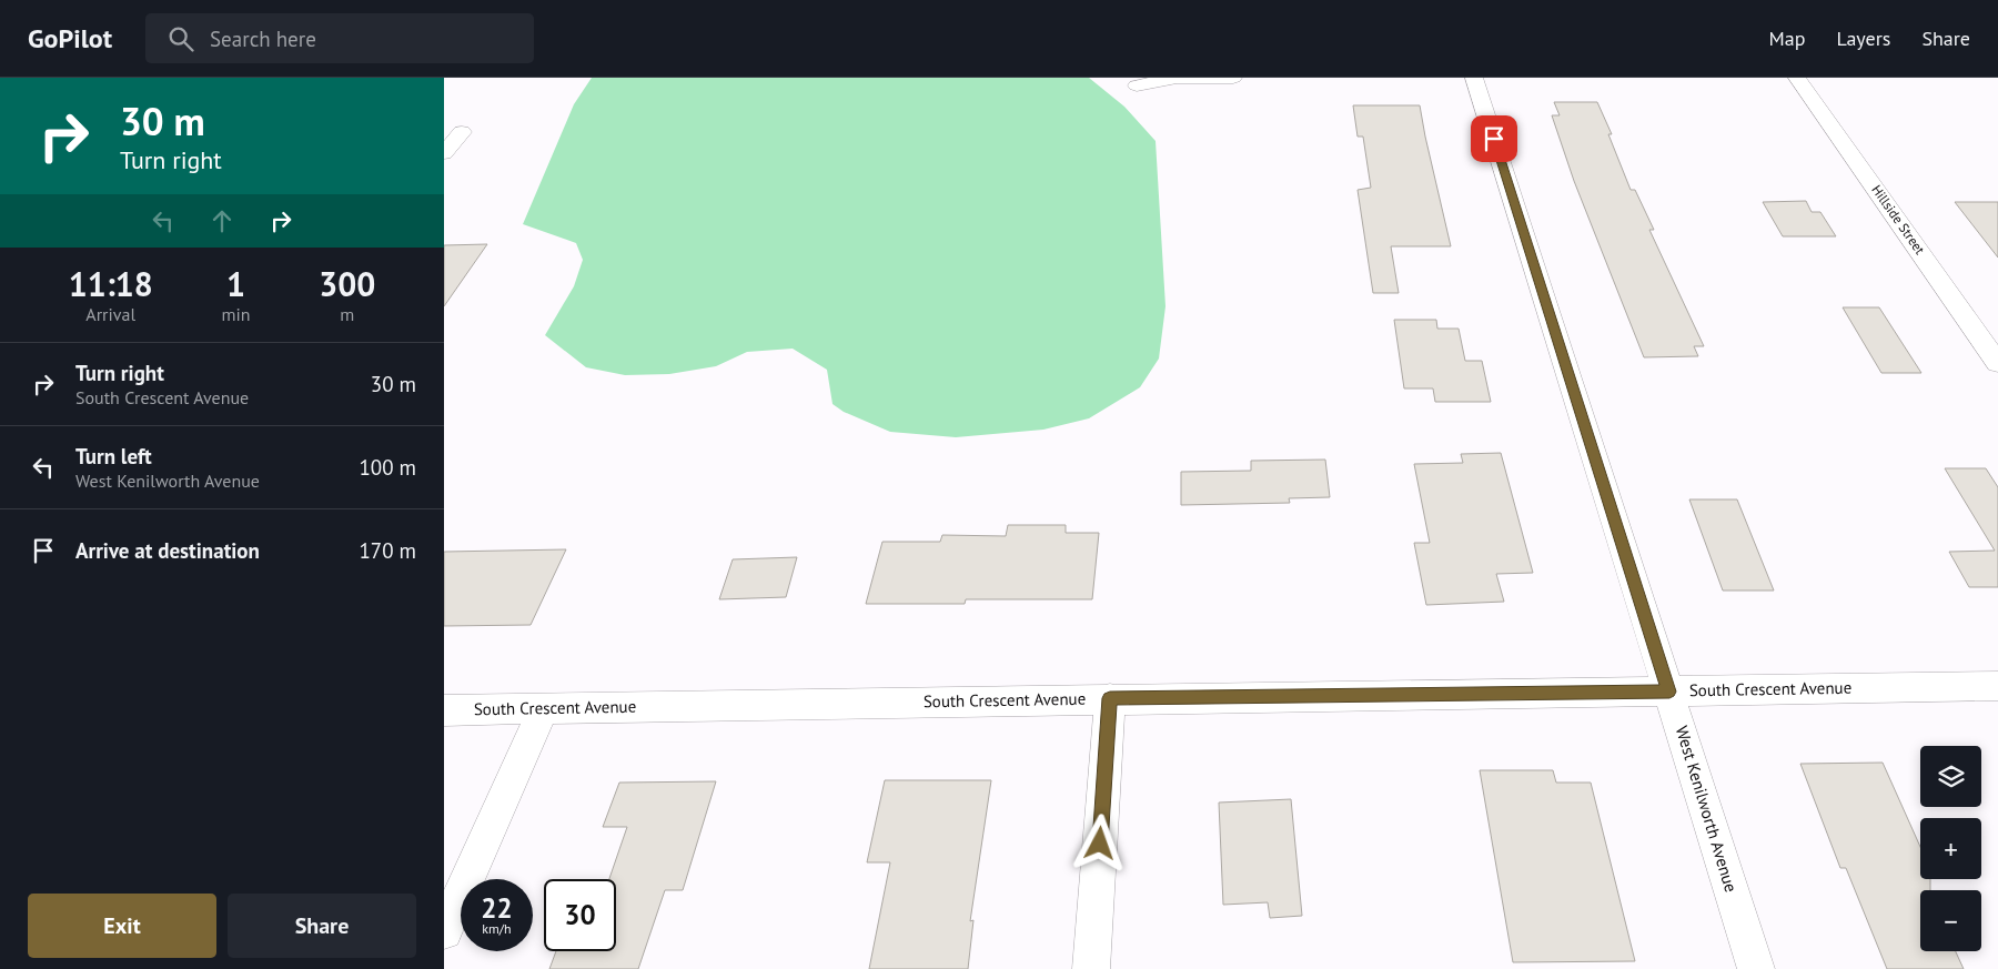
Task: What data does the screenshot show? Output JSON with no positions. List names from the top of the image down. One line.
{"streets":{"street":["Hillside Street","South Crescent Avenue","West Kenilworth Avenue"]},"crossings":[["South Crescent Avenue","West Kenilworth Avenue"]],"page":{"header":"GoPilot","search":"Search here","nav":["Map","Layers","Share"],"turn":["30 m","Turn right"],"eta":["11:18","Arrival","1","min","300","m"],"list":[{"name":"Turn right","note":"South Crescent Avenue","value":"30 m"},{"name":"Turn left","note":"West Kenilworth Avenue","value":"100 m"},{"name":"Arrive at destination","value":"170 m"}],"map_buttons":["+","−"],"speed":"22 km/h","limit":"30","buttons":["Exit","Share"]}}
